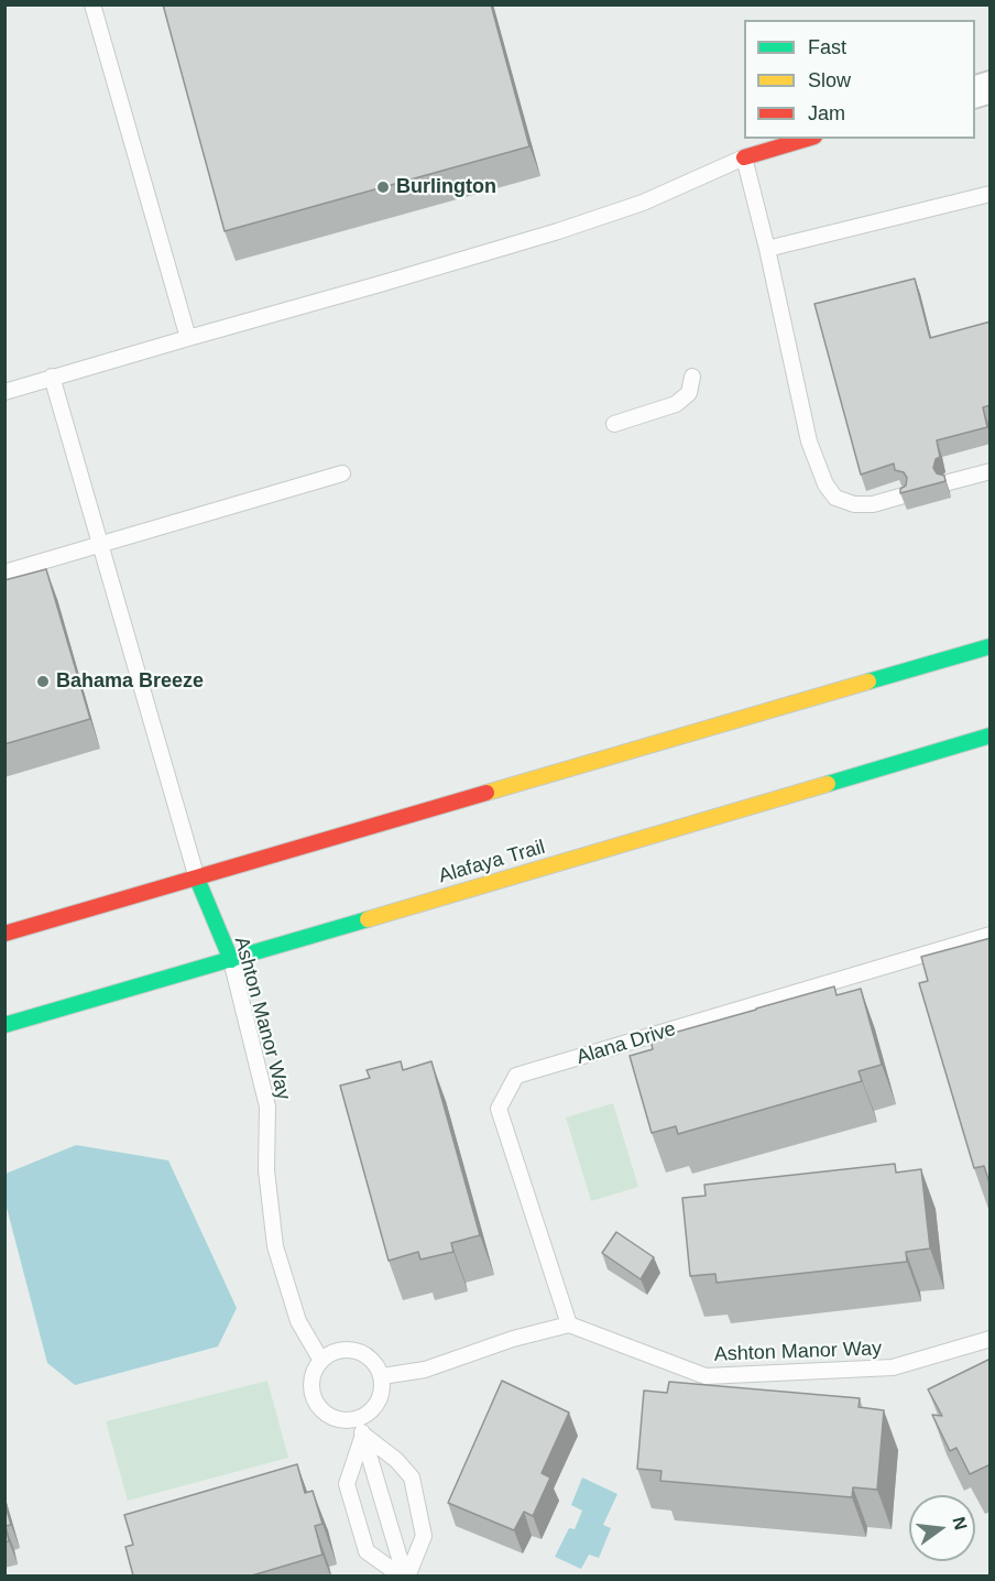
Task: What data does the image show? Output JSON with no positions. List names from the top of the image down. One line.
{"streets":{"main road":["Alafaya Trail","Ashton Manor Way"],"lane":["Alana Drive"]},"crossings":[["Alafaya Trail","Ashton Manor Way"],["Ashton Manor Way","Alana Drive"]],"places":["Burlington","Bahama Breeze"],"legend":["Fast","Slow","Jam"],"north":"right"}
